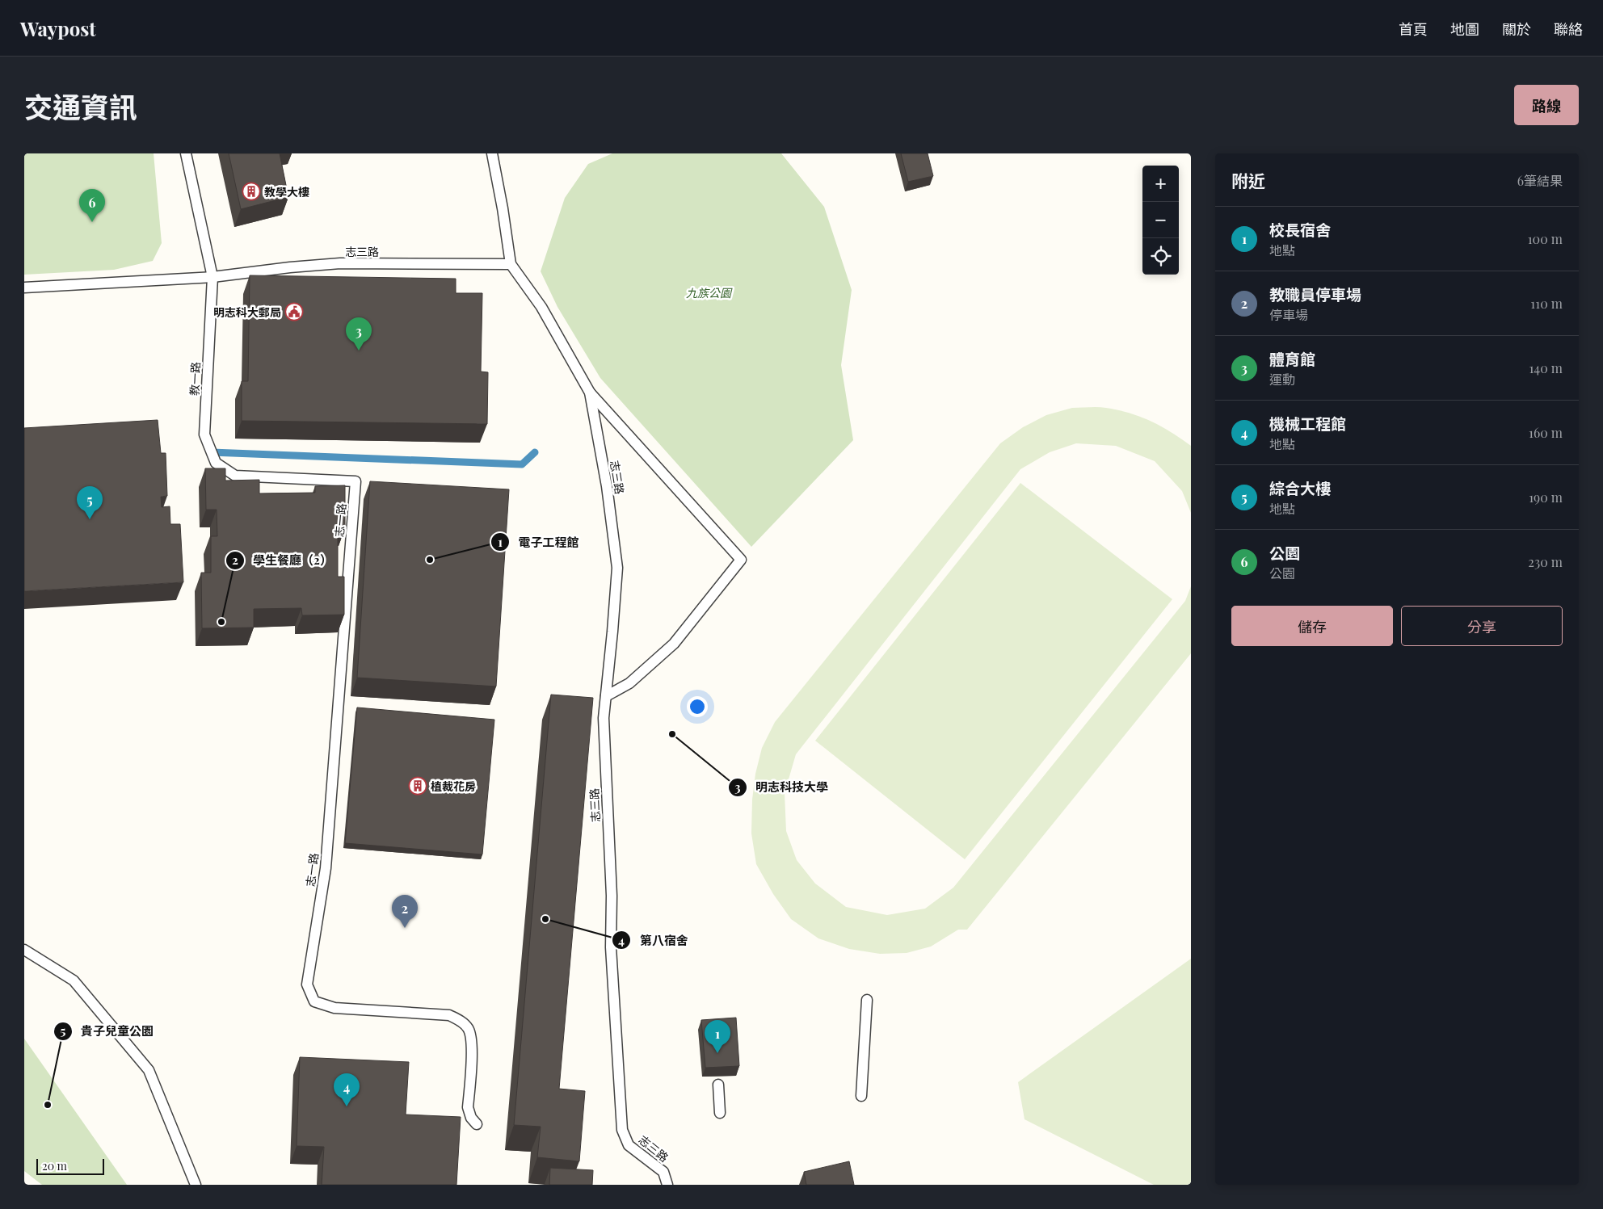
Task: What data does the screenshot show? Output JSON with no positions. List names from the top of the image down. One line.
{"streets":{"lane":["志三路","教一路","志一路"]},"crossings":[["志三路","教一路"],["教一路","志一路"]],"parks":["九族公園"],"places":{"building":["教學大樓","植裁花房"],"public building":["明志科大郵局"],"other":["電子工程館","學生餐廳（2）","明志科技大學","第八宿舍","貴子兒童公園"]},"scale_bar":"20 m","page":{"header":"Waypost","nav":["首頁","地圖","關於","聯絡"],"title":"交通資訊","buttons":["路線",["儲存","分享"]],"heading":["附近","6筆結果"],"map_buttons":["+","−"],"pins":["6","3","5","2","1","4"],"list":[{"mark":"1","name":"校長宿舍","note":"地點","value":"100 m"},{"mark":"2","name":"教職員停車場","note":"停車場","value":"110 m"},{"mark":"3","name":"體育館","note":"運動","value":"140 m"},{"mark":"4","name":"機械工程館","note":"地點","value":"160 m"},{"mark":"5","name":"綜合大樓","note":"地點","value":"190 m"},{"mark":"6","name":"公園","note":"公園","value":"230 m"}],"scale":"20 m"}}
